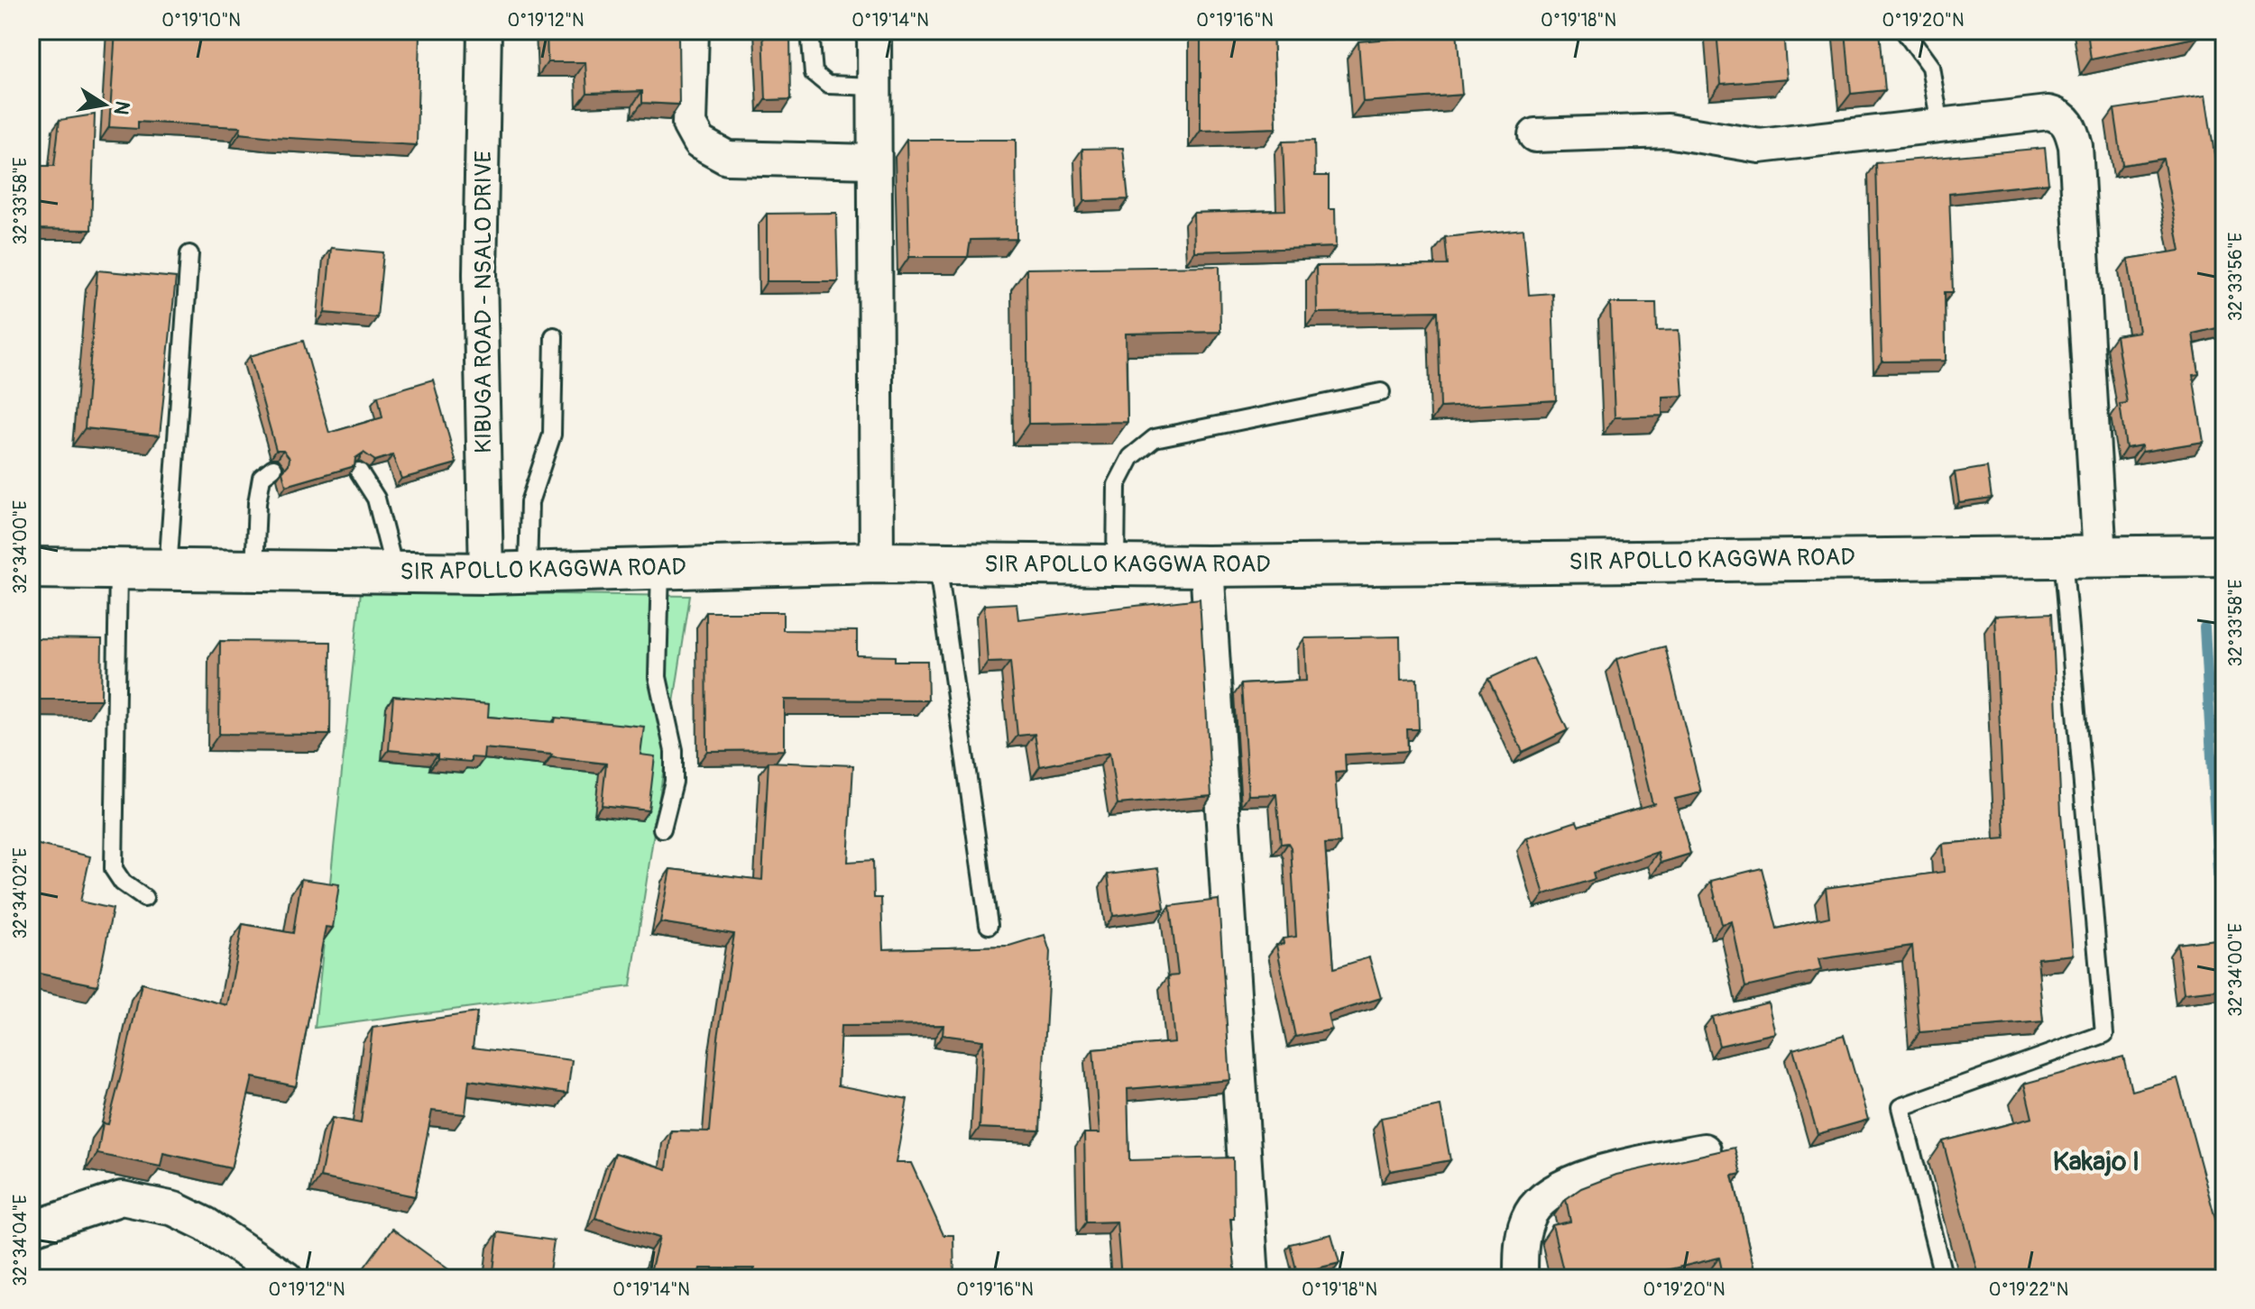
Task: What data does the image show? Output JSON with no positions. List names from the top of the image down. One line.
{"streets":{"main road":["SIR APOLLO KAGGWA ROAD"],"street":["KIBUGA ROAD - NSALO DRIVE"]},"crossings":[["KIBUGA ROAD - NSALO DRIVE","SIR APOLLO KAGGWA ROAD"]],"districts":["Kakajo I"],"north":"right","coordinates":["0°19'10\"N","0°19'12\"N","0°19'14\"N","0°19'16\"N","0°19'18\"N","0°19'20\"N","32°33'58\"E","32°33'56\"E","32°34'00\"E","32°34'02\"E","32°34'04\"E","0°19'22\"N"]}
